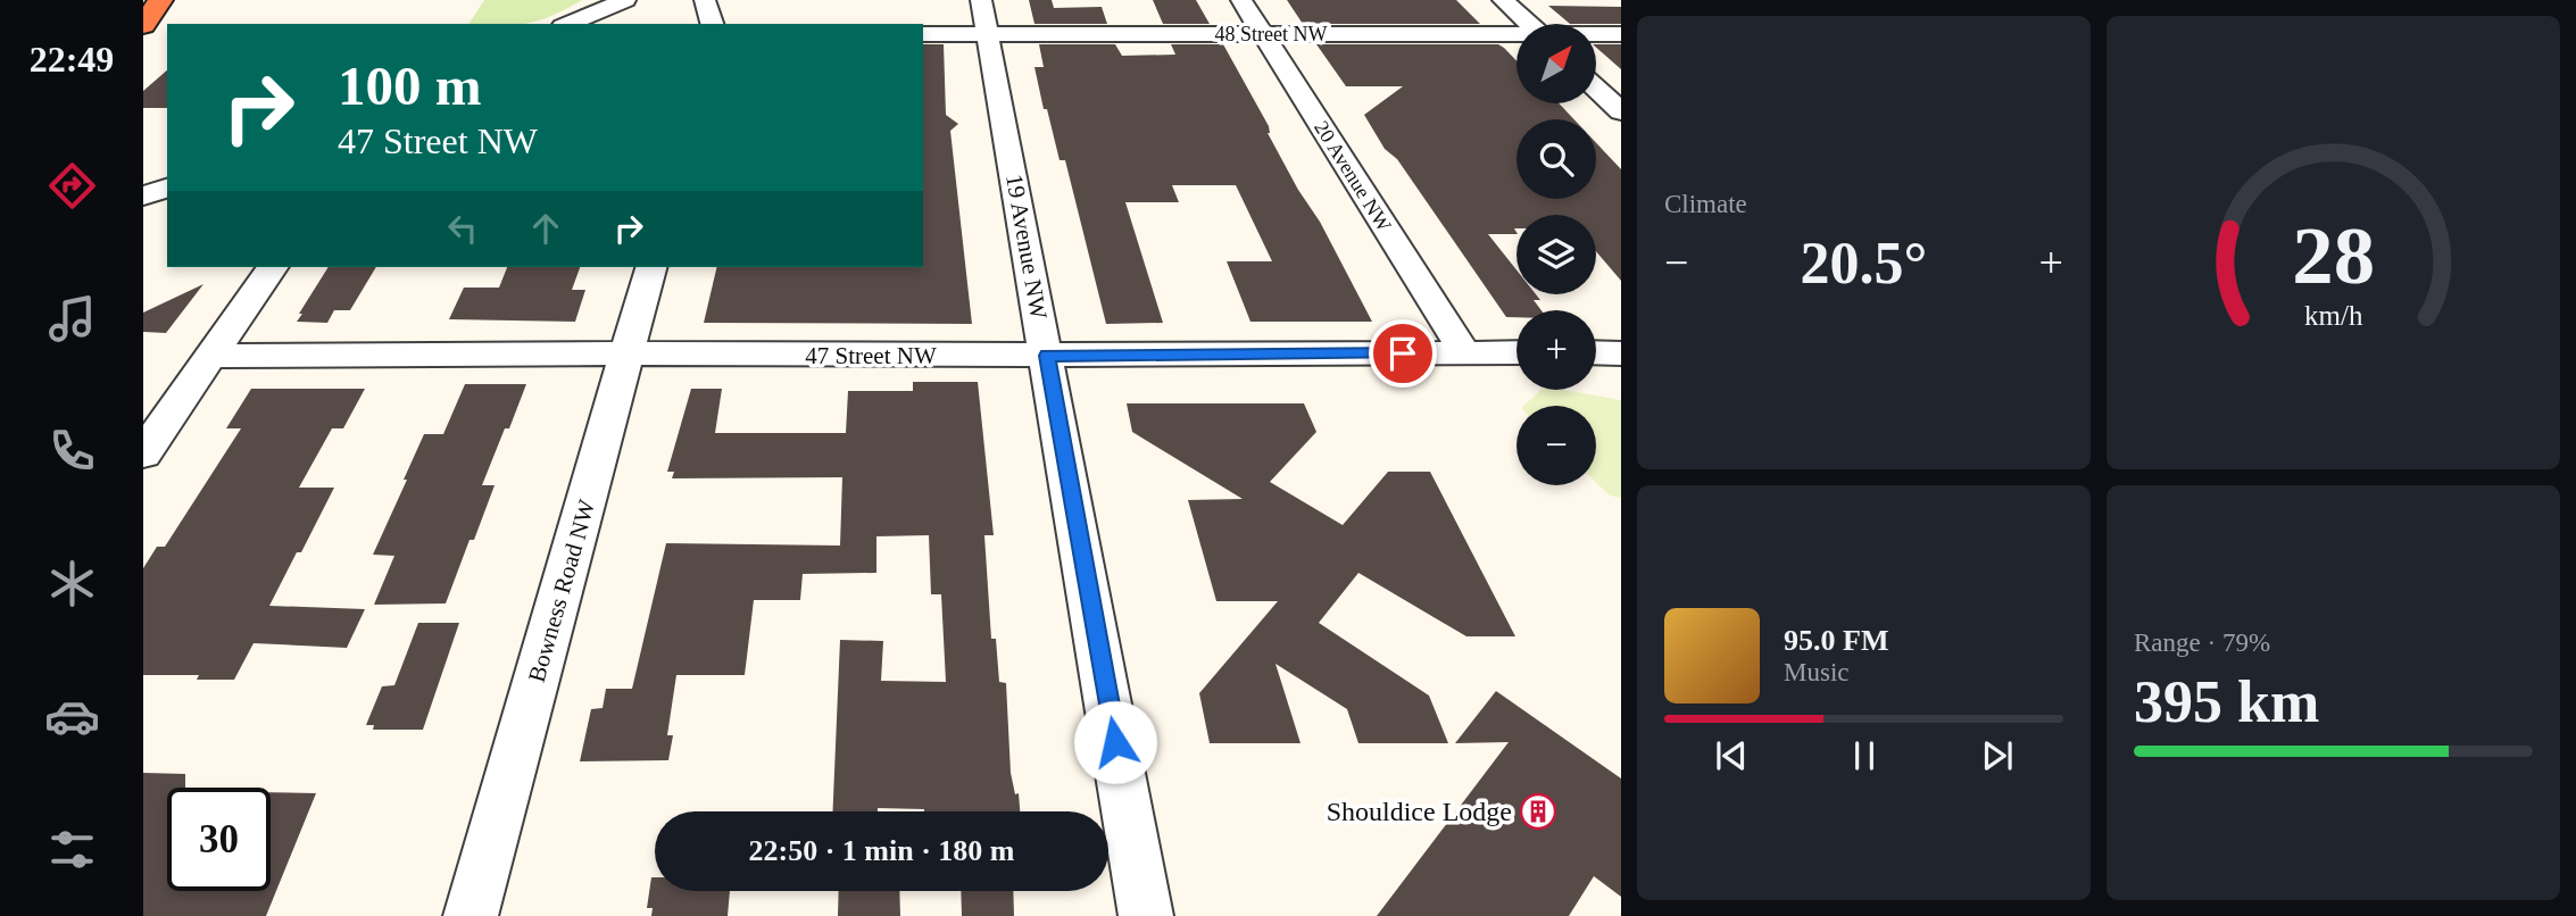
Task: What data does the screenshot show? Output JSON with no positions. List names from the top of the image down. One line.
{"streets":{"street":["48 Street NW","20 Avenue NW","19 Avenue NW","47 Street NW","Bowness Road NW"]},"crossings":[["48 Street NW","20 Avenue NW"],["48 Street NW","19 Avenue NW"],["20 Avenue NW","47 Street NW"],["19 Avenue NW","47 Street NW"],["47 Street NW","Bowness Road NW"]],"places":{"building":["Shouldice Lodge"]},"north":"top right","page":{"tabs":"22:49","tile":["Climate",["Range · 79%","395 km"]],"map_buttons":["+","−"],"turn":["100 m","47 Street NW"],"heat":["−","20.5°","+"],"song":["95.0 FM","Music"],"limit":"30","trip":"22:50 · 1 min · 180 m","gauge":["28","km/h"]}}
